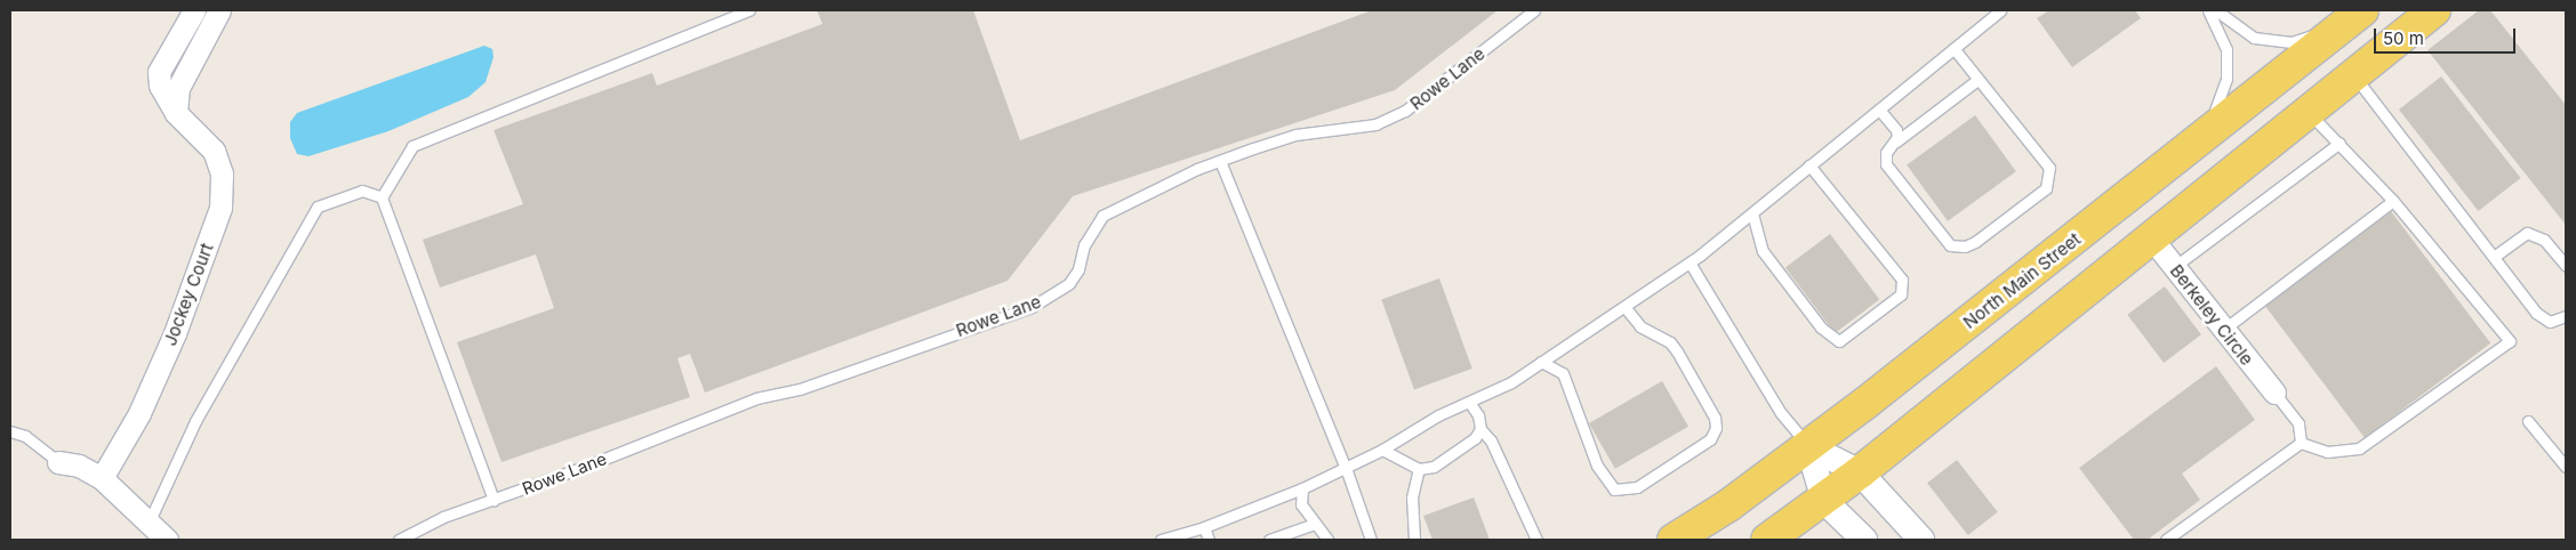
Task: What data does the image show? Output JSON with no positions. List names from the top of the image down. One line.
{"streets":{"main road":["North Main Street"],"street":["Jockey Court","Berkeley Circle"],"lane":["Rowe Lane"]},"scale_bar":"50 m"}
